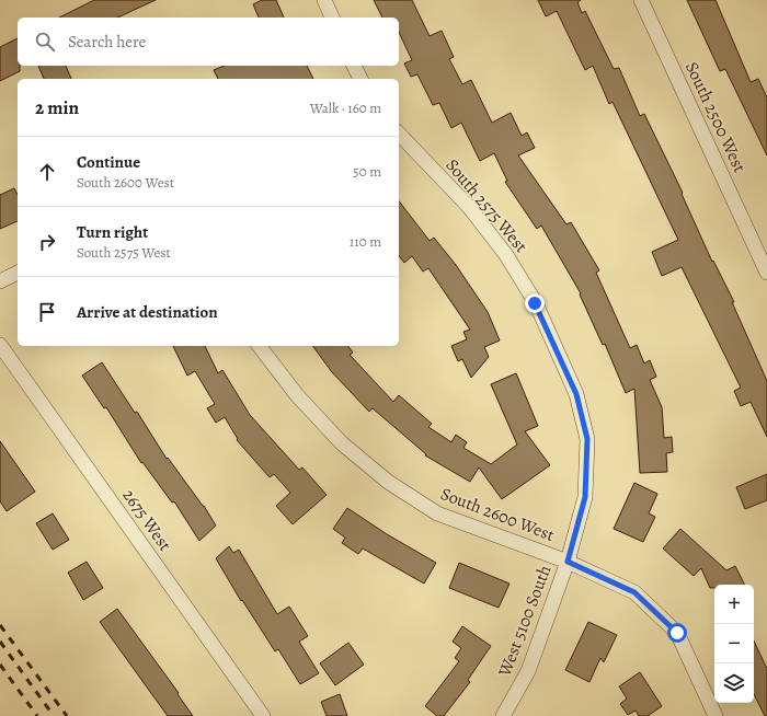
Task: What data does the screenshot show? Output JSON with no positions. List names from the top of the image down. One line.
{"streets":{"street":["South 2500 West","South 2575 West","South 2600 West","2675 West","West 5100 South"]},"crossings":[["South 2575 West","South 2600 West"],["South 2575 West","West 5100 South"],["South 2600 West","West 5100 South"]],"page":{"search":"Search here","heading":["2 min","Walk · 160 m"],"list":[["Continue","South 2600 West","50 m"],["Turn right","South 2575 West","110 m"],"Arrive at destination"],"map_buttons":["+","−"]}}
